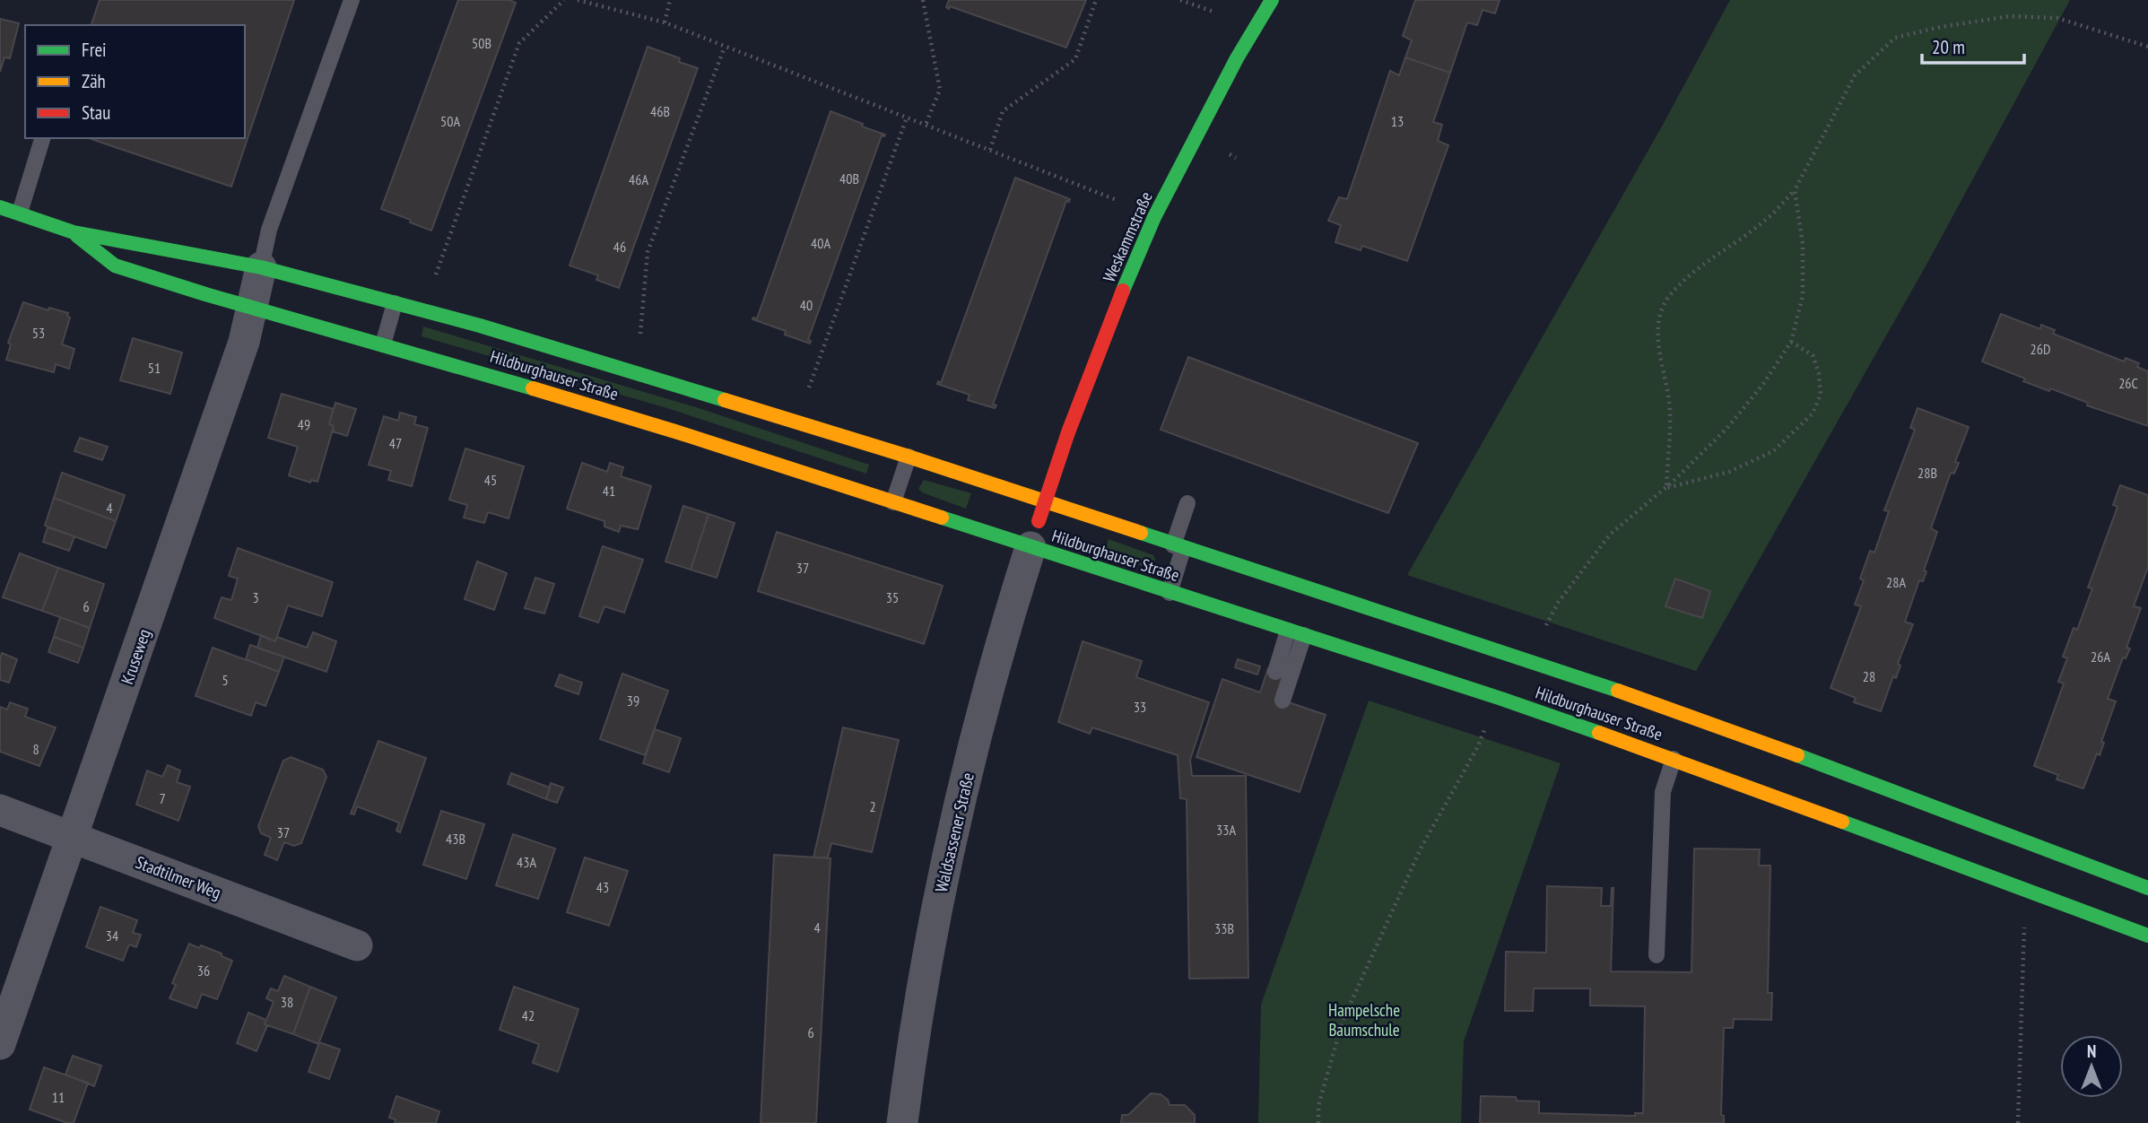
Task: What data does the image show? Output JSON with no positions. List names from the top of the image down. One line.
{"streets":{"main road":["Weskammstraße","Hildburghauser Straße"],"street":["Kruseweg","Waldsassener Straße","Stadtilmer Weg"]},"crossings":[["Weskammstraße","Hildburghauser Straße"],["Hildburghauser Straße","Kruseweg"],["Hildburghauser Straße","Waldsassener Straße"],["Kruseweg","Stadtilmer Weg"]],"parks":["Hampelsche Baumschule"],"house_numbers":["50B","46B","50A","13","40B","46A","40A","46","40","53","26D","51","26C","49","47","28B","45","41","4","37","28A","3","35","6","26A","28","5","39","33","8","7","2","33A","37","43B","43A","43","4","33B","34","36","38","42","6","11"],"legend":["Frei","Zäh","Stau"],"scale_bar":"20 m","north":"top"}
